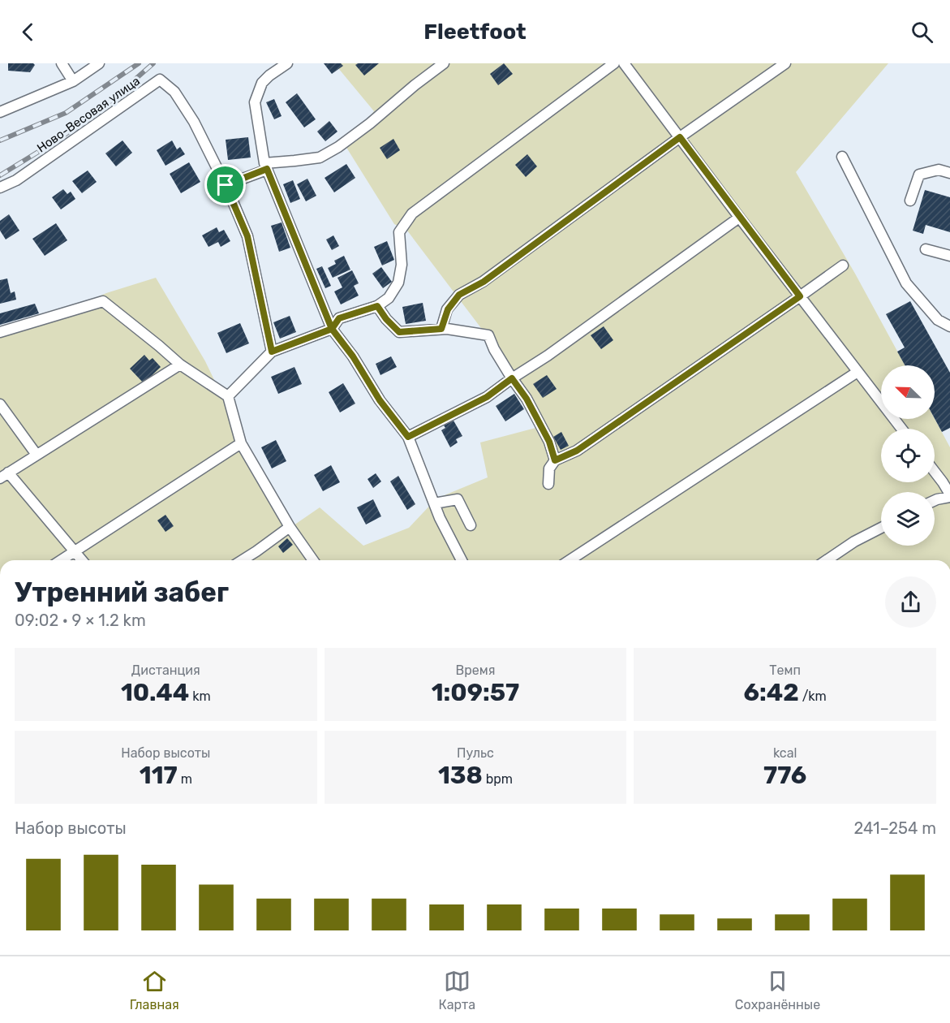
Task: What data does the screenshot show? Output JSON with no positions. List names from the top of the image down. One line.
{"streets":{"street":["Ново-Весовая улица"]},"north":"top left","page":{"header":"Fleetfoot","heading":["Утренний забег","09:02 · 9 × 1.2 km"],"stats":[["Дистанция","10.44 km"],["Время","1:09:57"],["Темп","6:42 /km"],["Набор высоты","117 m"],["Пульс","138 bpm"],["kcal","776"]],"chart":["Набор высоты","241–254 m"],"tabs":["Главная","Карта","Сохранённые"]}}
